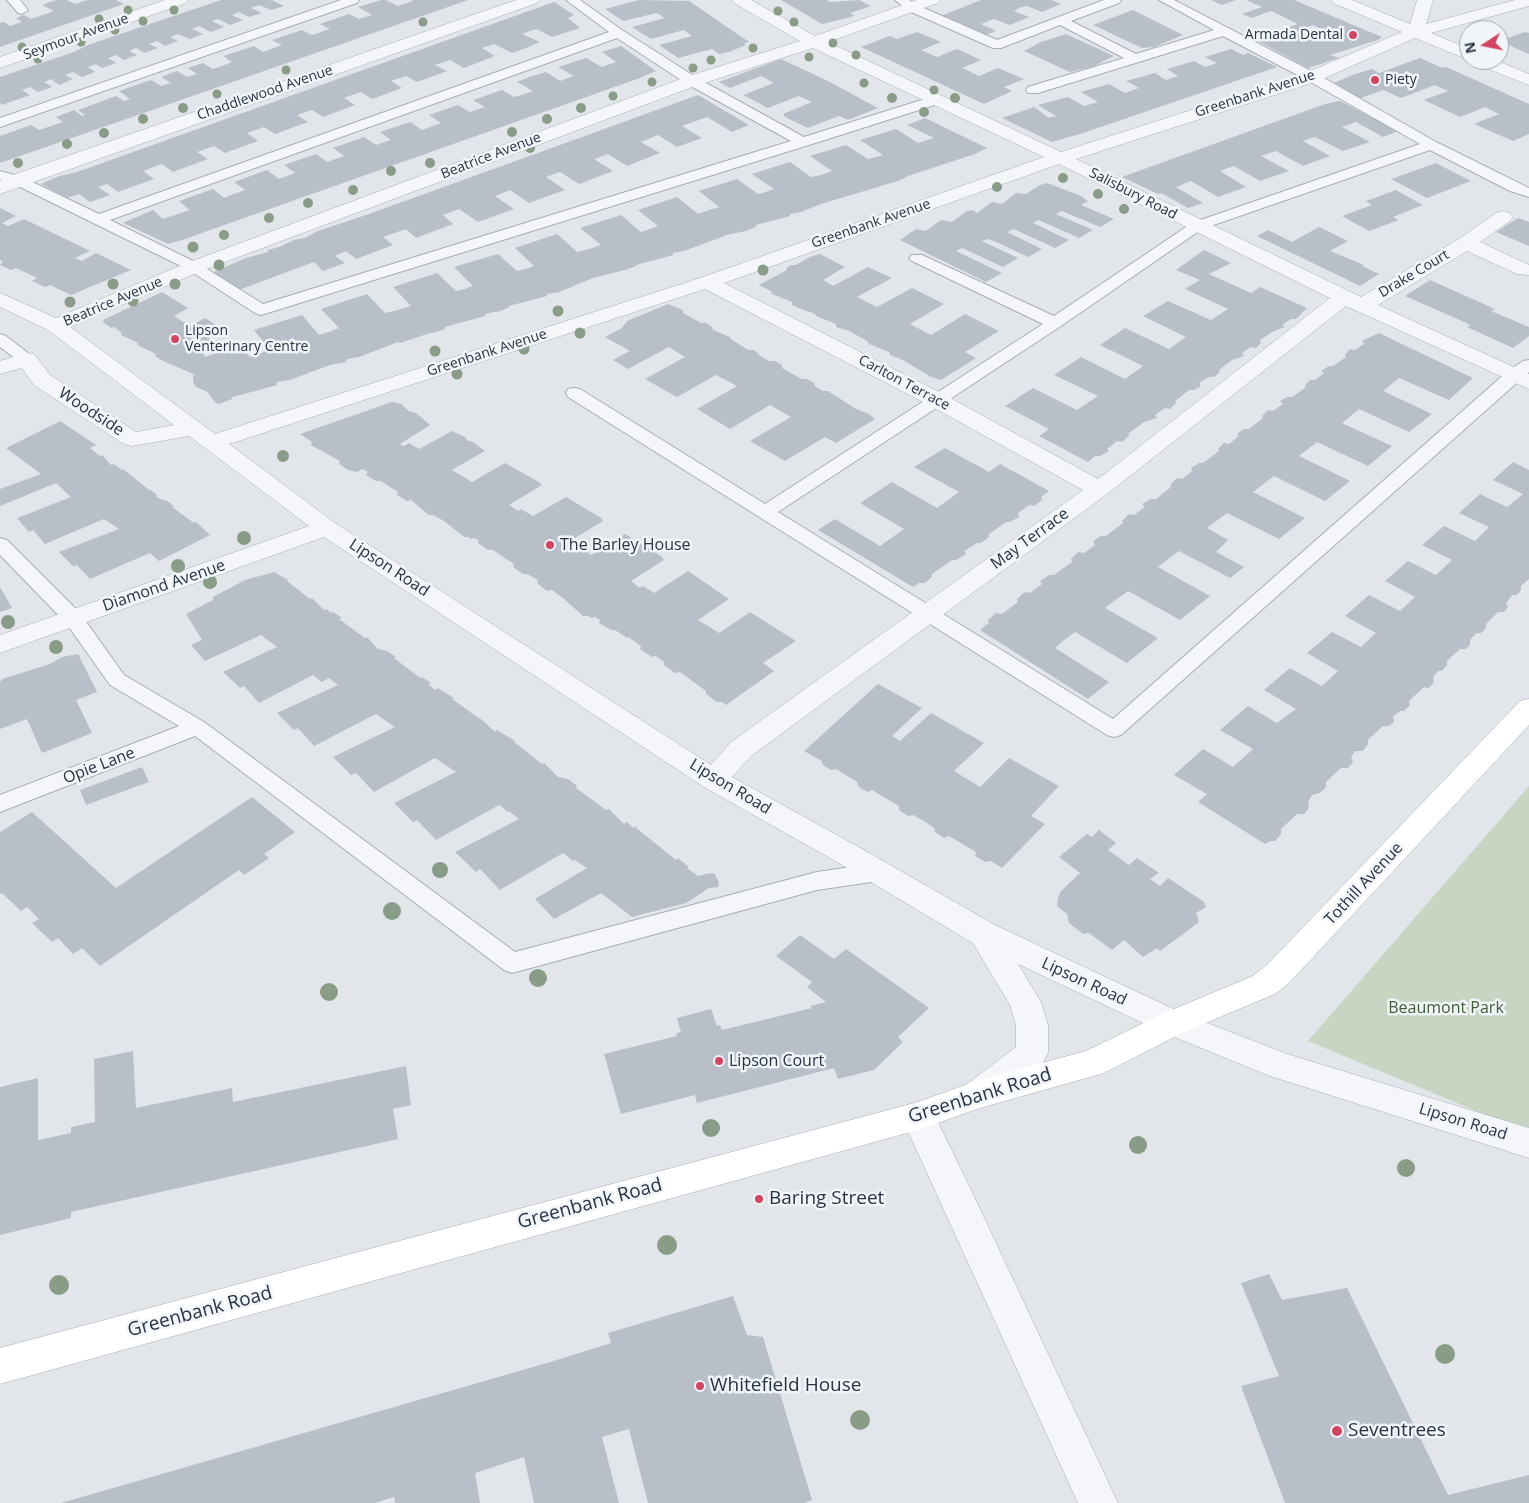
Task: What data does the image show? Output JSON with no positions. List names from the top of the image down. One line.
{"streets":{"main road":["Tothill Avenue","Greenbank Road"],"street":["Seymour Avenue","Chaddlewood Avenue","Greenbank Avenue","Beatrice Avenue","Salisbury Road","Drake Court","Carlton Terrace","Woodside","May Terrace","Lipson Road","Diamond Avenue"],"lane":["Opie Lane"]},"crossings":[["Greenbank Avenue","Salisbury Road"],["Greenbank Avenue","Carlton Terrace"],["Greenbank Avenue","Woodside"],["Greenbank Avenue","Lipson Road"],["Beatrice Avenue","Salisbury Road"],["Beatrice Avenue","Lipson Road"],["Salisbury Road","Drake Court"],["Salisbury Road","May Terrace"],["Drake Court","May Terrace"],["Carlton Terrace","May Terrace"],["Woodside","Lipson Road"],["May Terrace","Lipson Road"],["Lipson Road","Diamond Avenue"],["Lipson Road","Tothill Avenue"],["Lipson Road","Greenbank Road"],["Tothill Avenue","Greenbank Road"]],"parks":["Beaumont Park"],"places":["Armada Dental","Piety","Lipson Venterinary Centre","The Barley House","Lipson Court","Baring Street","Whitefield House","Seventrees"],"north":"left"}
